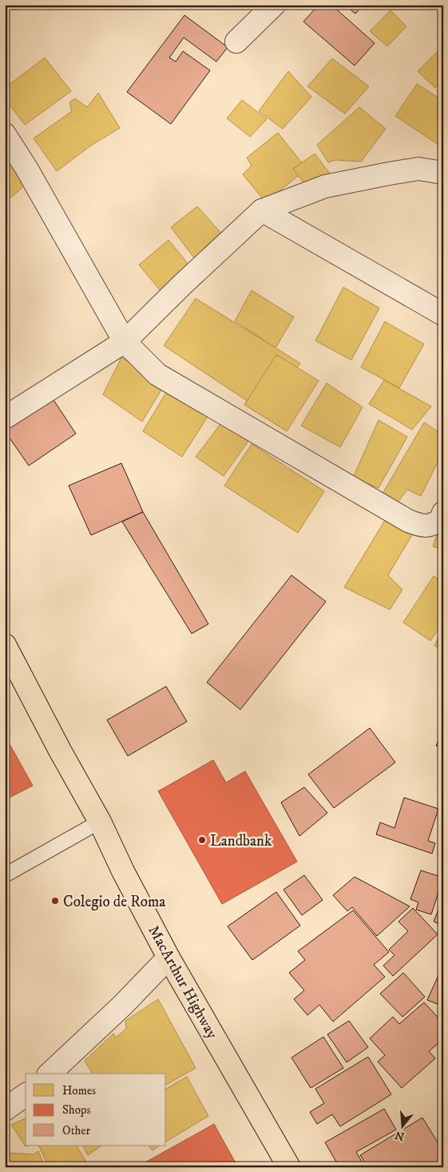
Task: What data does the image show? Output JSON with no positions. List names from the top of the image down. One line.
{"streets":{"highway":["MacArthur Highway"]},"places":["Landbank","Colegio de Roma"],"legend":["Homes","Shops","Other"],"north":"bottom"}
